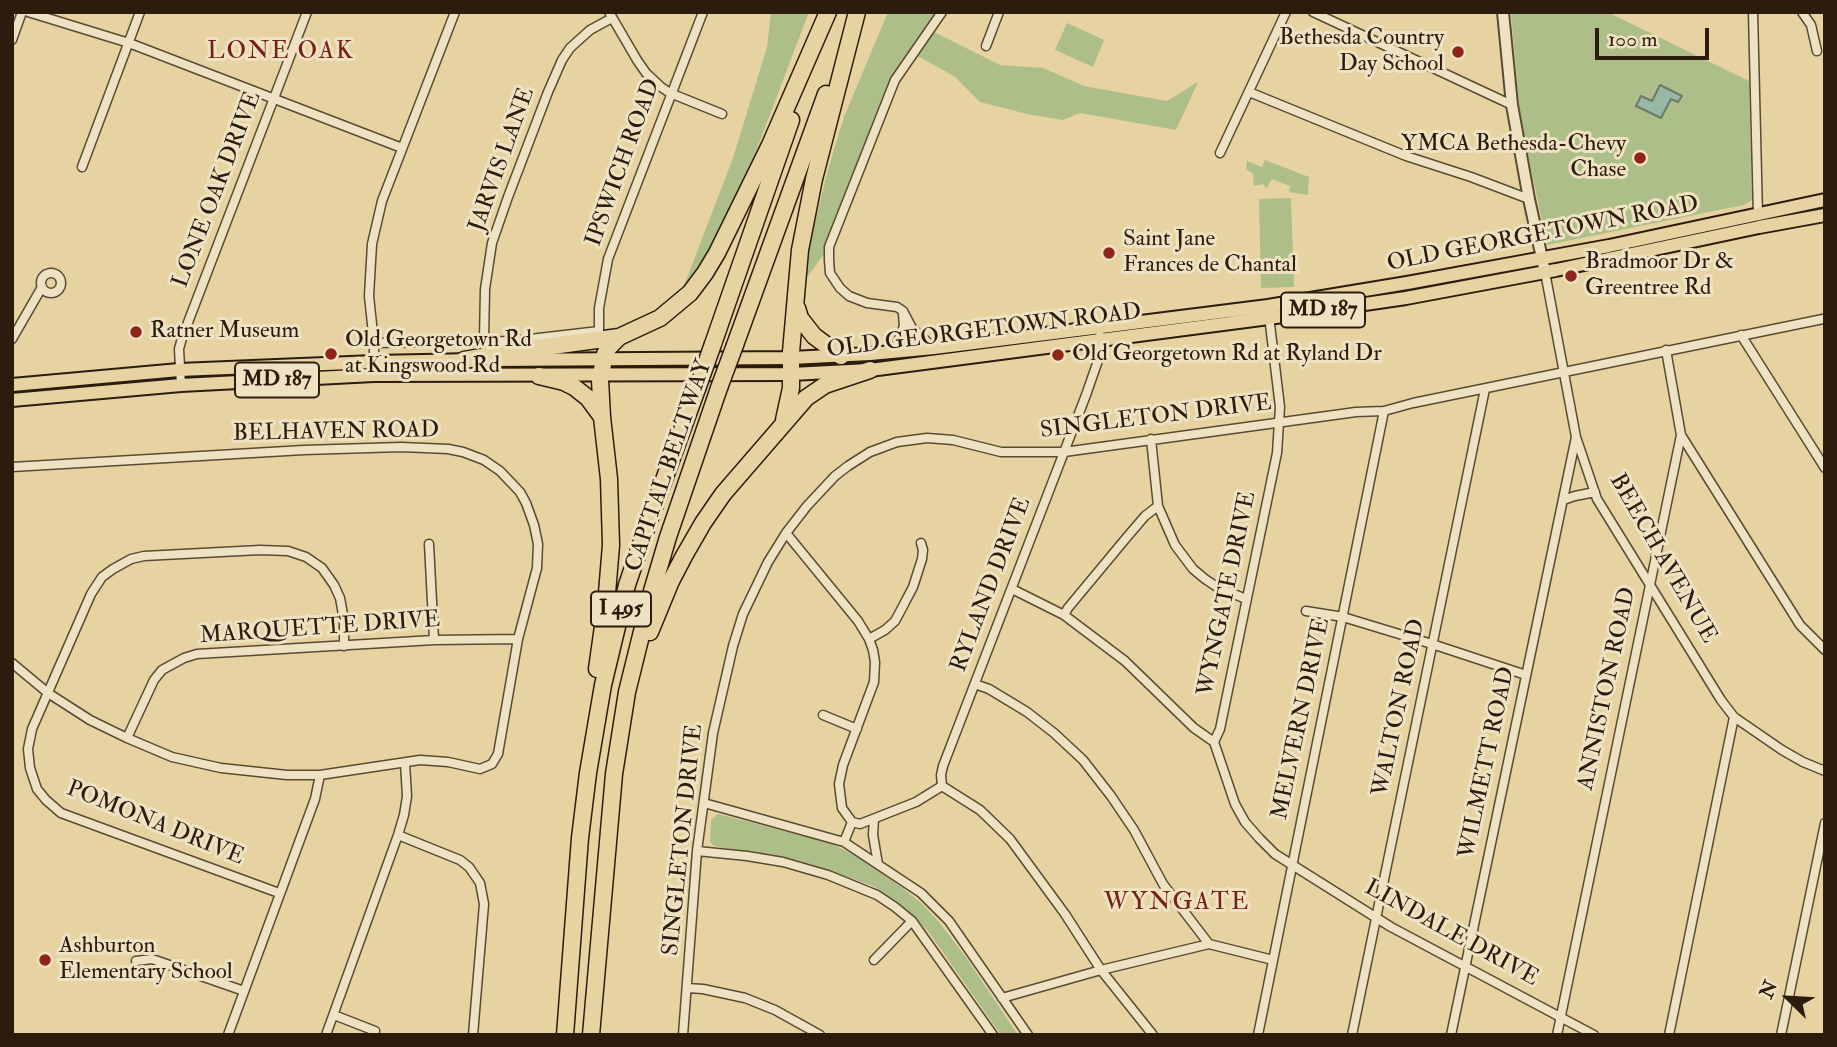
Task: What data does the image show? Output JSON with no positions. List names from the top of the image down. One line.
{"streets":{"highway":["CAPITAL BELTWAY","I 495"],"main road":["OLD GEORGETOWN ROAD","MD 187"],"street":["JARVIS LANE","IPSWICH ROAD","LONE OAK DRIVE","SINGLETON DRIVE","BELHAVEN ROAD","BEECH AVENUE","RYLAND DRIVE","WYNGATE DRIVE","MARQUETTE DRIVE","ANNISTON ROAD","WALTON ROAD","MELVERN DRIVE","WILMETT ROAD","POMONA DRIVE","LINDALE DRIVE"]},"crossings":[["JARVIS LANE","IPSWICH ROAD"],["LONE OAK DRIVE","OLD GEORGETOWN ROAD"],["OLD GEORGETOWN ROAD","BEECH AVENUE"],["OLD GEORGETOWN ROAD","RYLAND DRIVE"],["OLD GEORGETOWN ROAD","WYNGATE DRIVE"],["SINGLETON DRIVE","BEECH AVENUE"],["SINGLETON DRIVE","RYLAND DRIVE"],["SINGLETON DRIVE","WYNGATE DRIVE"],["SINGLETON DRIVE","ANNISTON ROAD"],["SINGLETON DRIVE","WALTON ROAD"],["SINGLETON DRIVE","MELVERN DRIVE"],["BELHAVEN ROAD","MARQUETTE DRIVE"],["BEECH AVENUE","ANNISTON ROAD"],["BEECH AVENUE","WILMETT ROAD"],["MARQUETTE DRIVE","POMONA DRIVE"],["ANNISTON ROAD","LINDALE DRIVE"],["WALTON ROAD","LINDALE DRIVE"],["MELVERN DRIVE","LINDALE DRIVE"],["WILMETT ROAD","LINDALE DRIVE"]],"districts":["LONE OAK","WYNGATE"],"places":["Bethesda Country Day School","YMCA Bethesda-Chevy Chase","Saint Jane Frances de Chantal","Bradmoor Dr & Greentree Rd","Ratner Museum","Old Georgetown Rd at Kingswood Rd","Old Georgetown Rd at Ryland Dr","Ashburton Elementary School"],"scale_bar":"100 m","north":"top left"}
